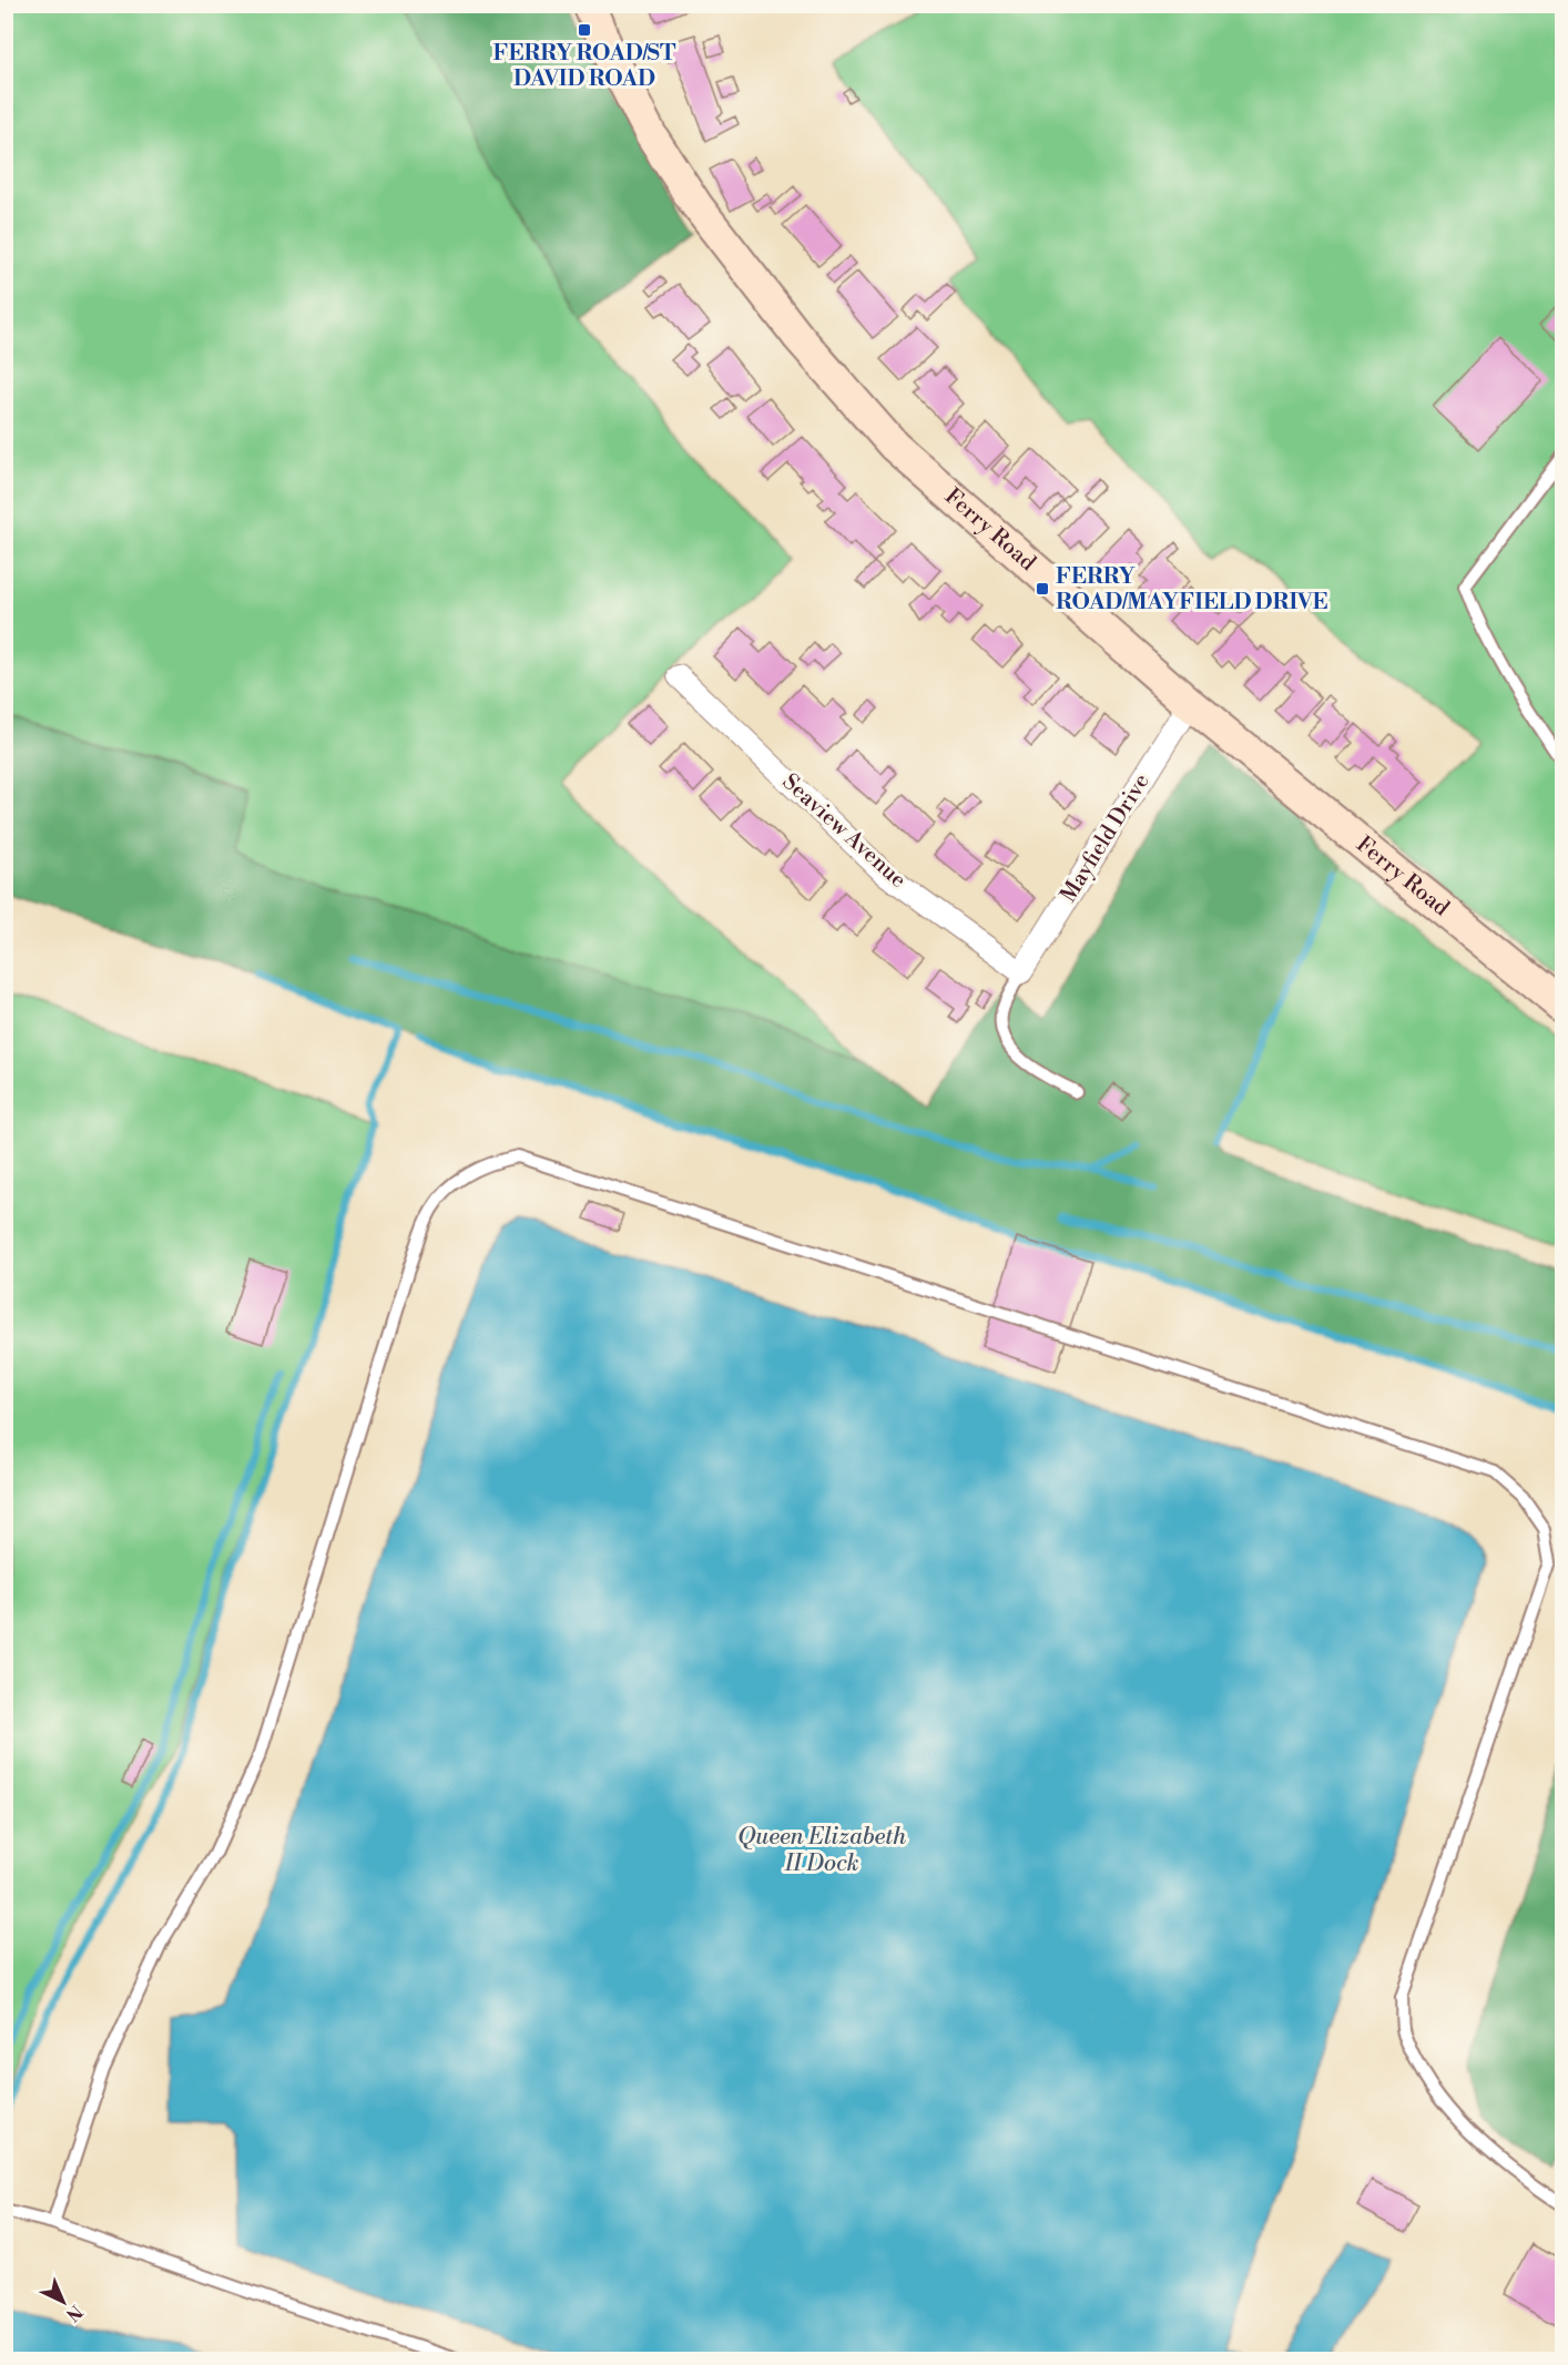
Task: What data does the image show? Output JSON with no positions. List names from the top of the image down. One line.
{"streets":{"street":["Ferry Road","Seaview Avenue","Mayfield Drive"]},"crossings":[["Ferry Road","Mayfield Drive"],["Seaview Avenue","Mayfield Drive"]],"water":["Queen Elizabeth II Dock"],"places":{"transit":["FERRY ROAD/ST DAVID ROAD","FERRY ROAD/MAYFIELD DRIVE"]},"north":"bottom right"}
